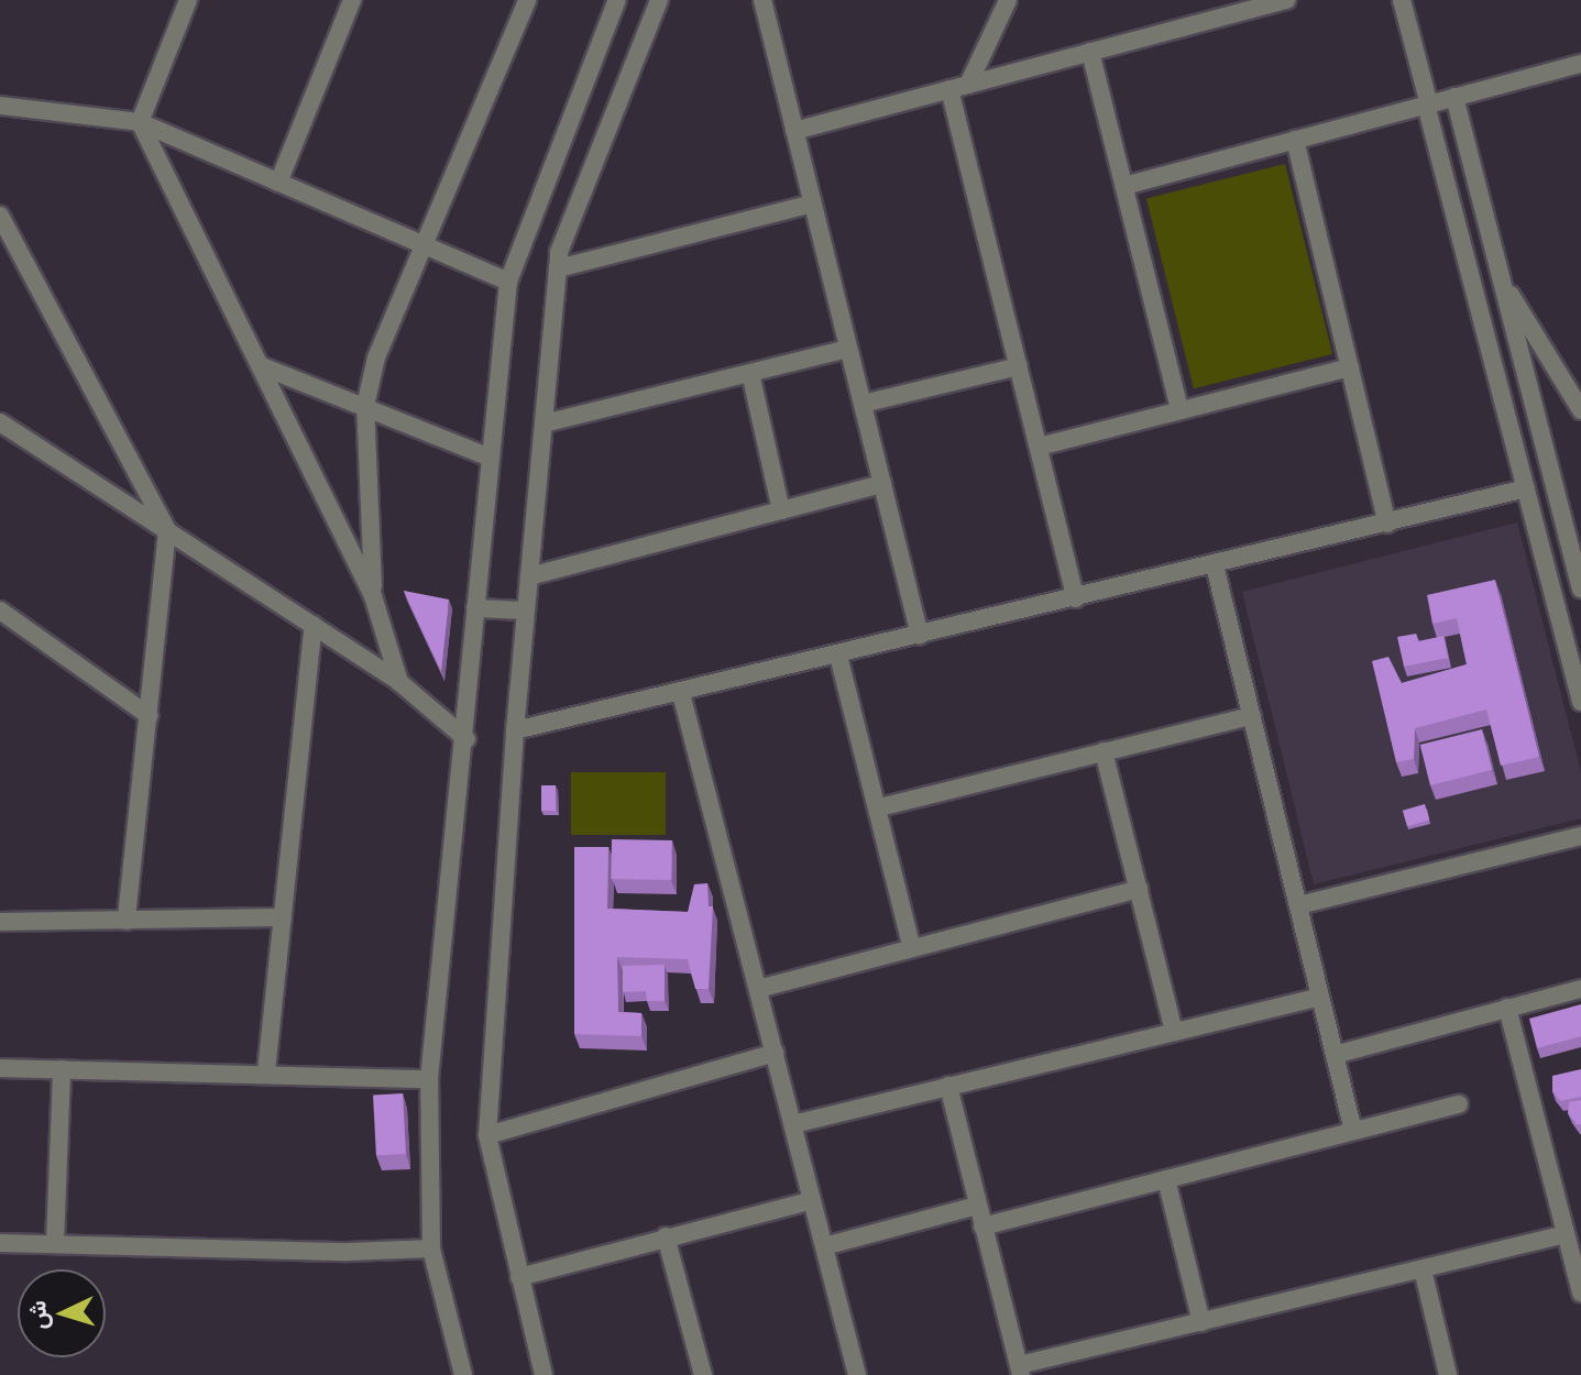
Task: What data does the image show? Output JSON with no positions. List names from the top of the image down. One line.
{"north":"left"}
